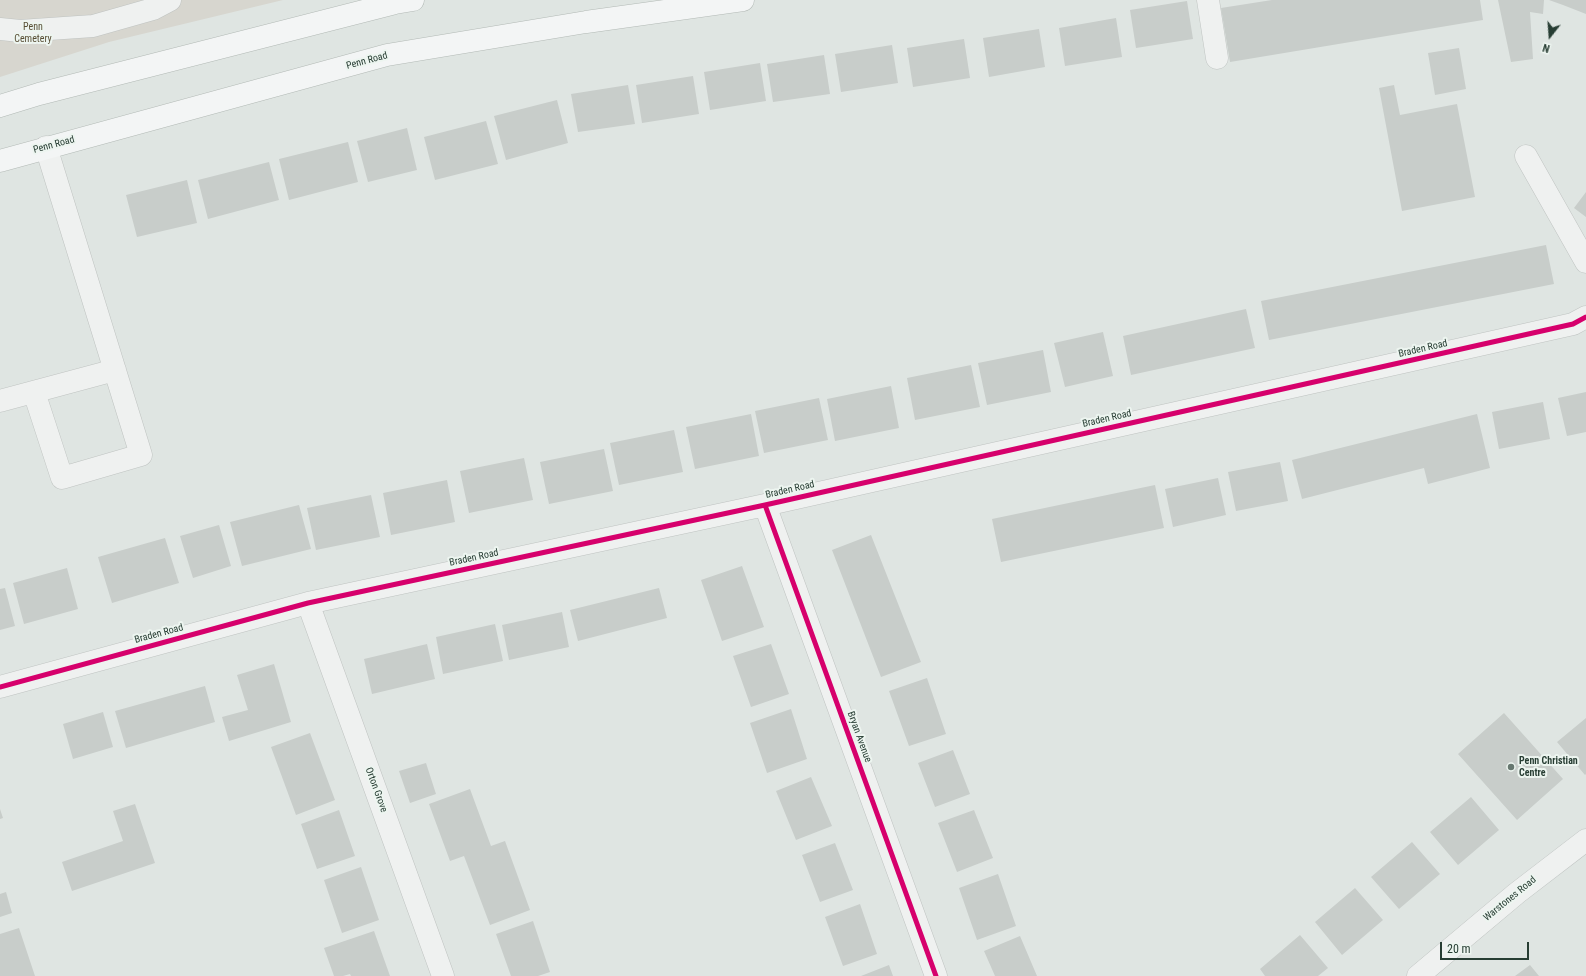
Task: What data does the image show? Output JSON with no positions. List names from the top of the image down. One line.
{"streets":{"highway":["Penn Road"],"street":["Braden Road","Bryan Avenue","Orton Grove","Warstones Road"]},"crossings":[["Braden Road","Bryan Avenue"],["Braden Road","Orton Grove"]],"parks":["Penn Cemetery"],"places":["Penn Christian Centre"],"scale_bar":"20 m","north":"bottom"}
